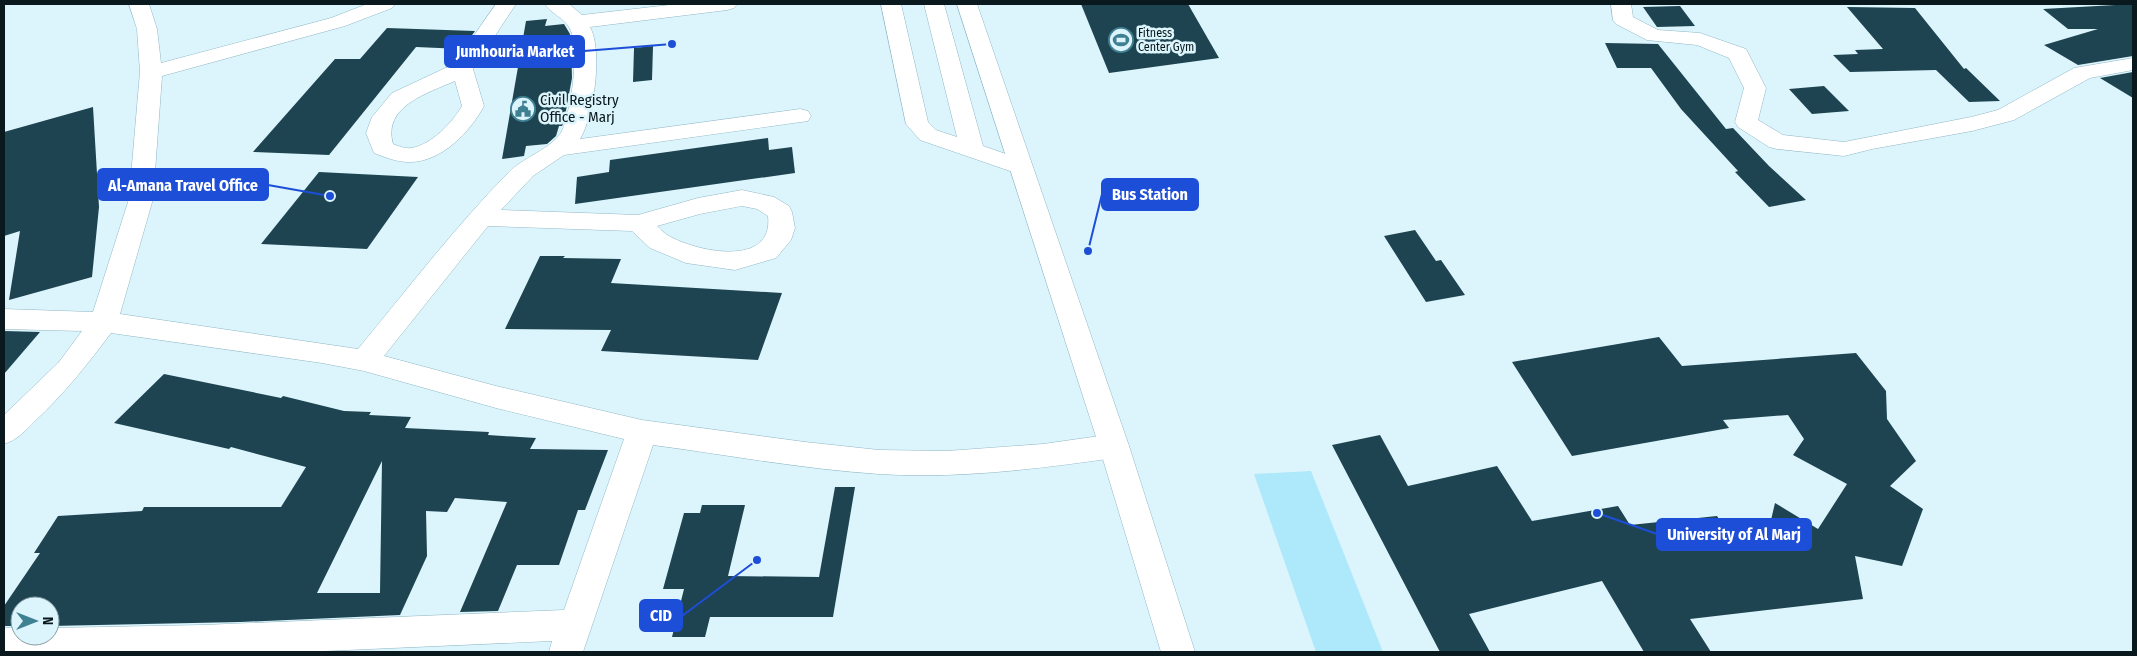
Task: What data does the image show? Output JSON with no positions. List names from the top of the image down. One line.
{"places":{"sports":["Fitness Center Gym"],"other":["Jumhouria Market","Al-Amana Travel Office","Bus Station","University of Al Marj","CID"],"public building":["Civil Registry Office - Marj"]},"north":"right"}
